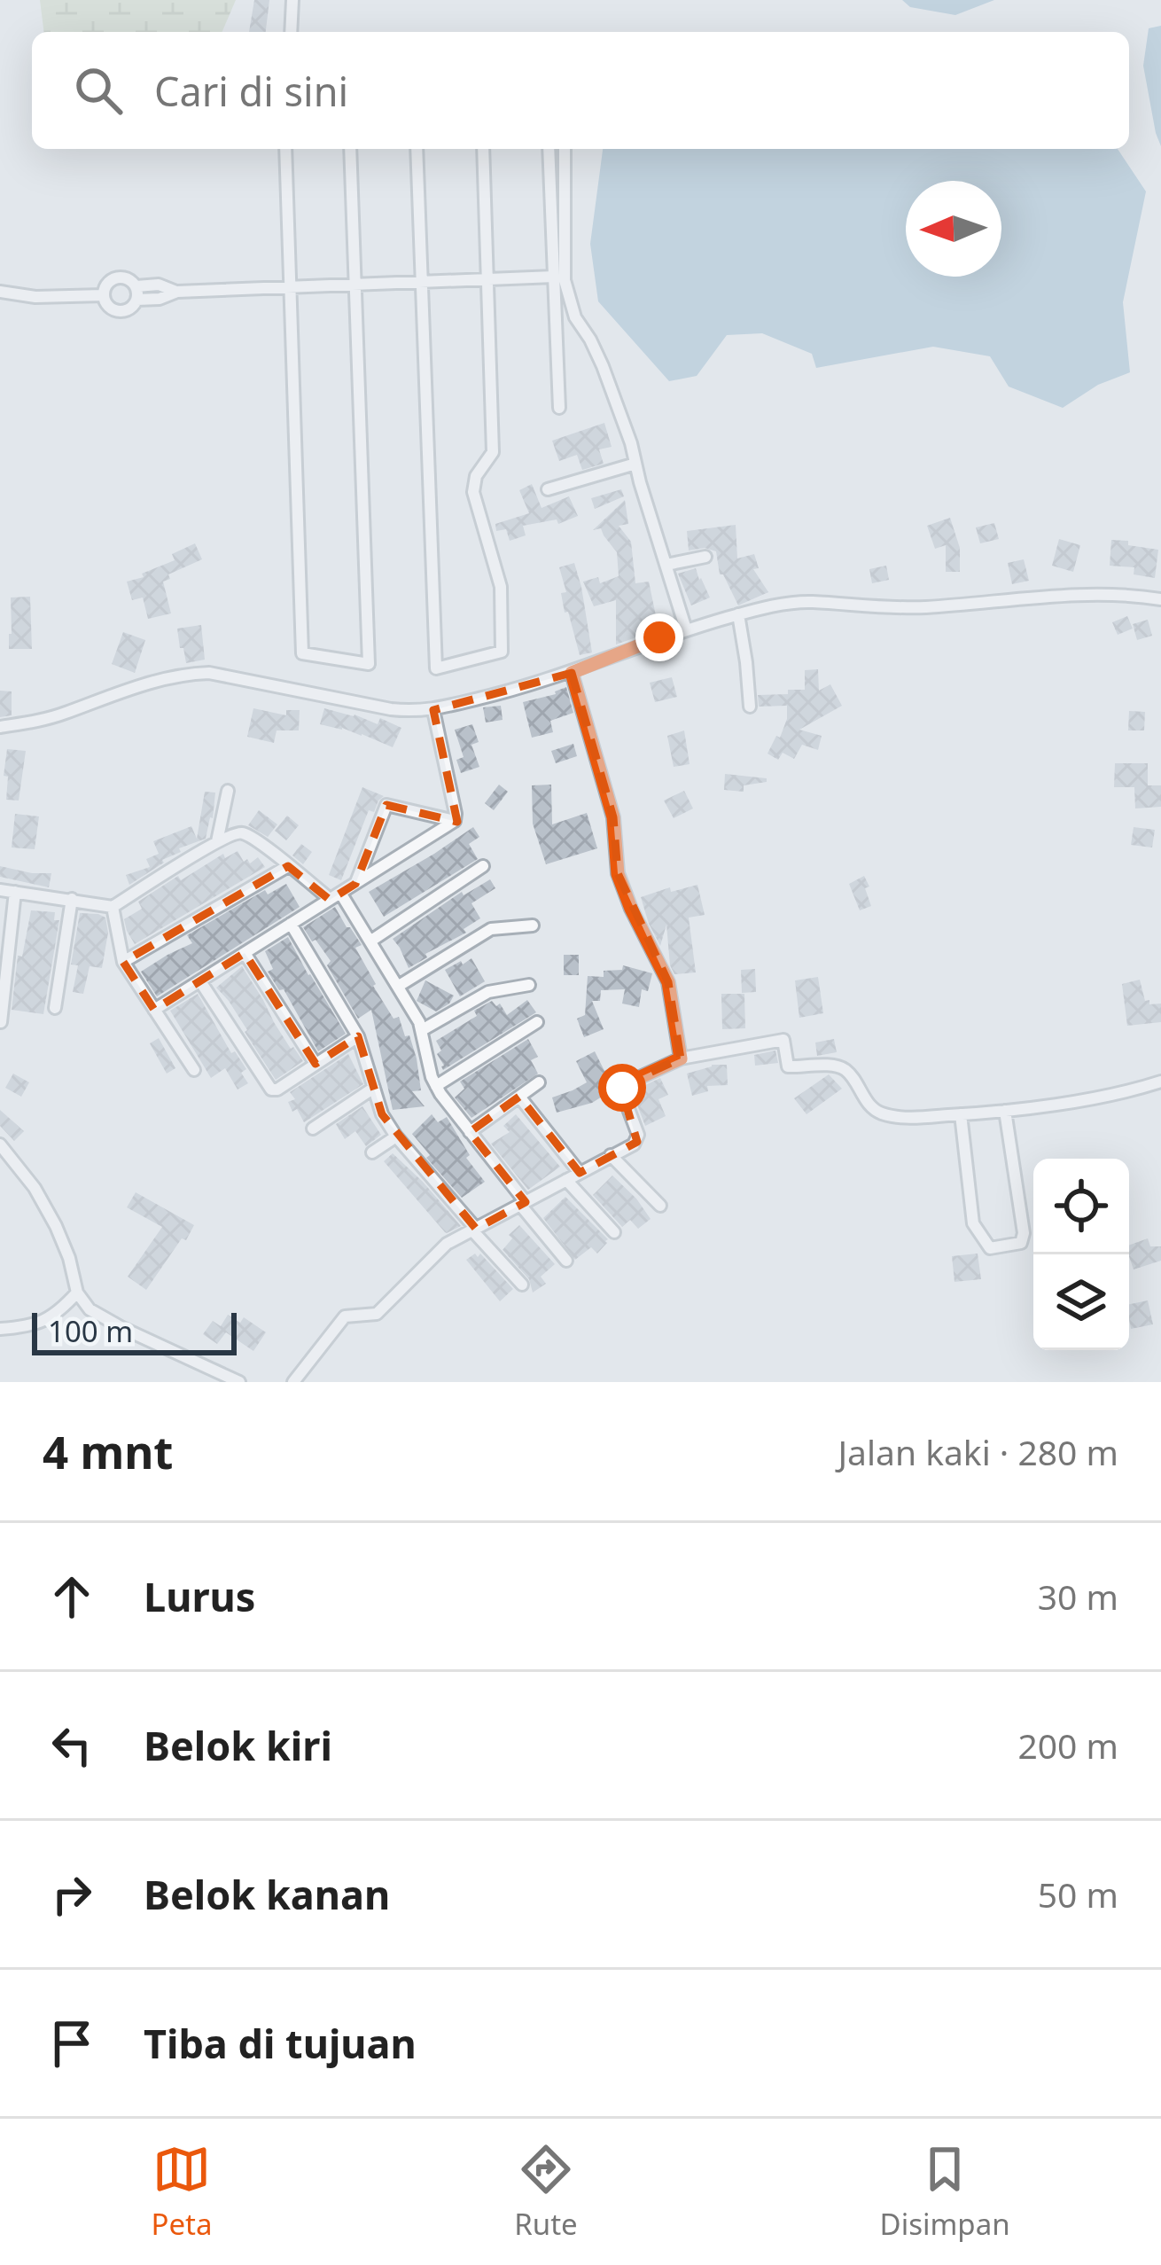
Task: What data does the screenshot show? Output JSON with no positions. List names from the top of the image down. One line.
{"scale_bar":"100 m","north":"left","page":{"search":"Cari di sini","scale":"100 m","heading":["4 mnt","Jalan kaki · 280 m"],"list":[["Lurus","30 m"],["Belok kiri","200 m"],["Belok kanan","50 m"],"Tiba di tujuan"],"nav":["Peta","Rute","Disimpan"]}}
